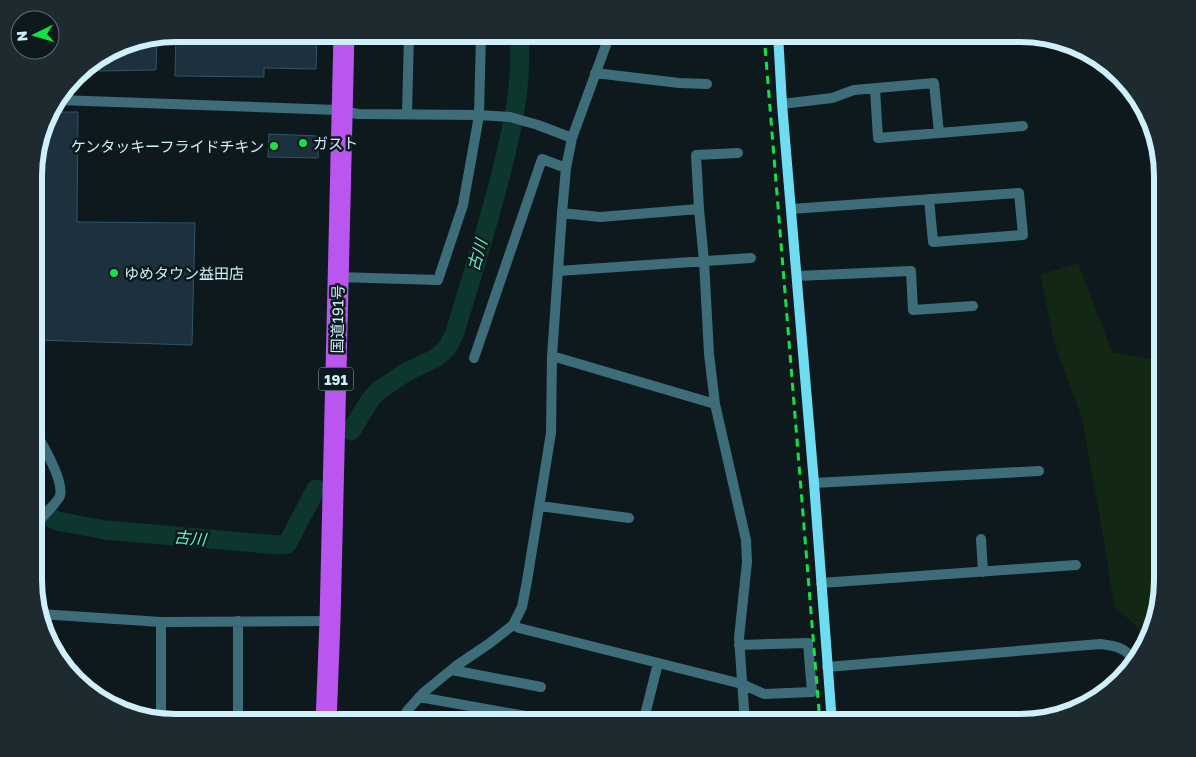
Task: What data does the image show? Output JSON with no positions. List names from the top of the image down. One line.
{"streets":{"highway":["国道191号","191"]},"water":["古川"],"places":["ガスト","ケンタッキーフライドチキン","ゆめタウン益田店"],"north":"left"}
